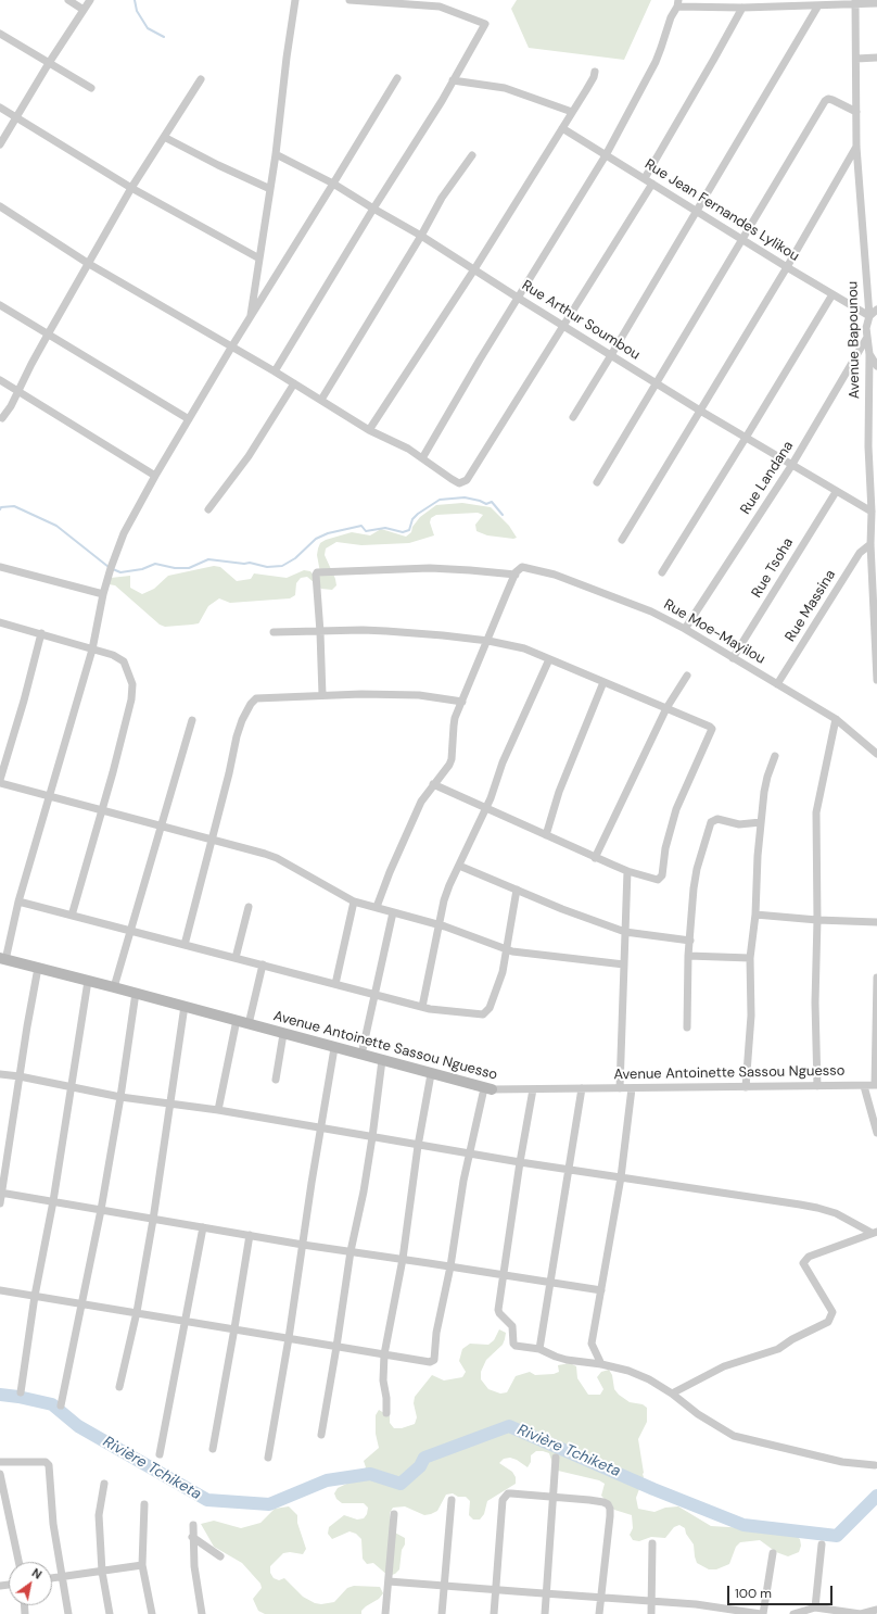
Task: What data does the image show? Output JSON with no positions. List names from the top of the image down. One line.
{"streets":{"street":["Rue Jean Fernandes Lylikou","Rue Arthur Soumbou","Avenue Bapounou","Rue Landana","Rue Tsoha","Rue Massina","Rue Moe-Mayilou","Avenue Antoinette Sassou Nguesso"]},"crossings":[["Rue Jean Fernandes Lylikou","Avenue Bapounou"],["Rue Arthur Soumbou","Avenue Bapounou"],["Rue Arthur Soumbou","Rue Landana"],["Rue Arthur Soumbou","Rue Tsoha"],["Avenue Bapounou","Rue Landana"],["Avenue Bapounou","Rue Massina"],["Rue Landana","Rue Moe-Mayilou"],["Rue Tsoha","Rue Moe-Mayilou"],["Rue Massina","Rue Moe-Mayilou"]],"water":["Rivière Tchiketa"],"scale_bar":"100 m","north":"top right"}
